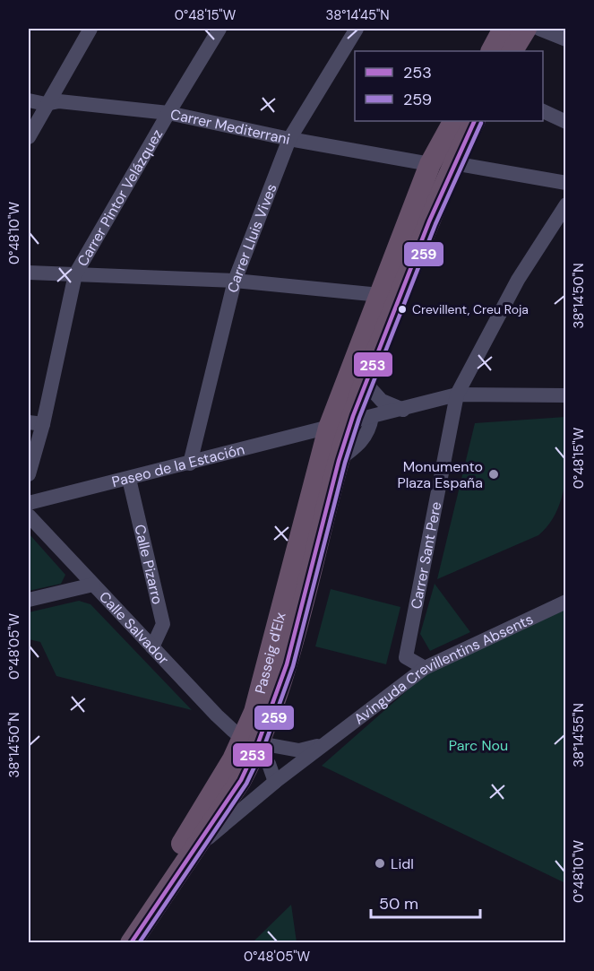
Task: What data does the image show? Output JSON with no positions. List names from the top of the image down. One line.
{"streets":{"highway":["Passeig d'Elx"],"street":["Carrer Mediterrani","Carrer Pintor Velázquez","Carrer Lluis Vives","Paseo de la Estación","Carrer Sant Pere","Calle Pizarro","Calle Salvador","Avinguda Crevillentins Absents"]},"crossings":[["Carrer Mediterrani","Carrer Pintor Velázquez"],["Carrer Mediterrani","Carrer Lluis Vives"],["Carrer Mediterrani","Passeig d'Elx"],["Carrer Lluis Vives","Paseo de la Estación"],["Paseo de la Estación","Carrer Sant Pere"],["Paseo de la Estación","Calle Pizarro"],["Paseo de la Estación","Passeig d'Elx"],["Carrer Sant Pere","Avinguda Crevillentins Absents"],["Calle Pizarro","Calle Salvador"],["Calle Salvador","Passeig d'Elx"],["Calle Salvador","Avinguda Crevillentins Absents"],["Passeig d'Elx","Avinguda Crevillentins Absents"]],"parks":["Parc Nou"],"places":["Crevillent, Creu Roja","Monumento Plaza España","Lidl"],"lines":["transit line 253","transit line 259"],"legend":["253","259"],"scale_bar":"50 m","coordinates":["0°48'15\"W","38°14'45\"N","0°48'10\"W","38°14'50\"N","0°48'05\"W","38°14'55\"N"]}
